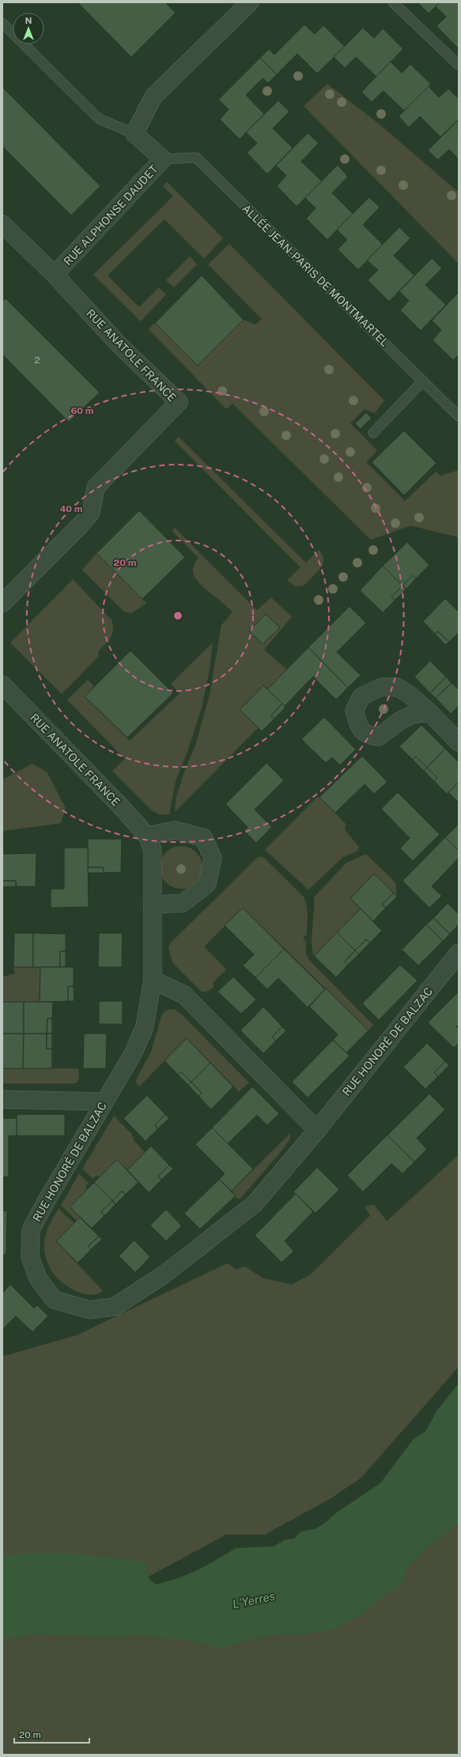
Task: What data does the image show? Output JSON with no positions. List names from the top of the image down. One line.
{"streets":{"street":["RUE ALPHONSE DAUDET","RUE ANATOLE FRANCE","RUE HONORÉ DE BALZAC"],"lane":["ALLÉE JEAN-PARIS DE MONTMARTEL"]},"crossings":[["RUE ALPHONSE DAUDET","ALLÉE JEAN-PARIS DE MONTMARTEL"],["RUE ALPHONSE DAUDET","RUE ANATOLE FRANCE"],["RUE ANATOLE FRANCE","RUE HONORÉ DE BALZAC"]],"water":["L'Yerres"],"house_numbers":["2"],"scale_bar":"20 m","north":"top","rings":["60 m","40 m","20 m"]}
